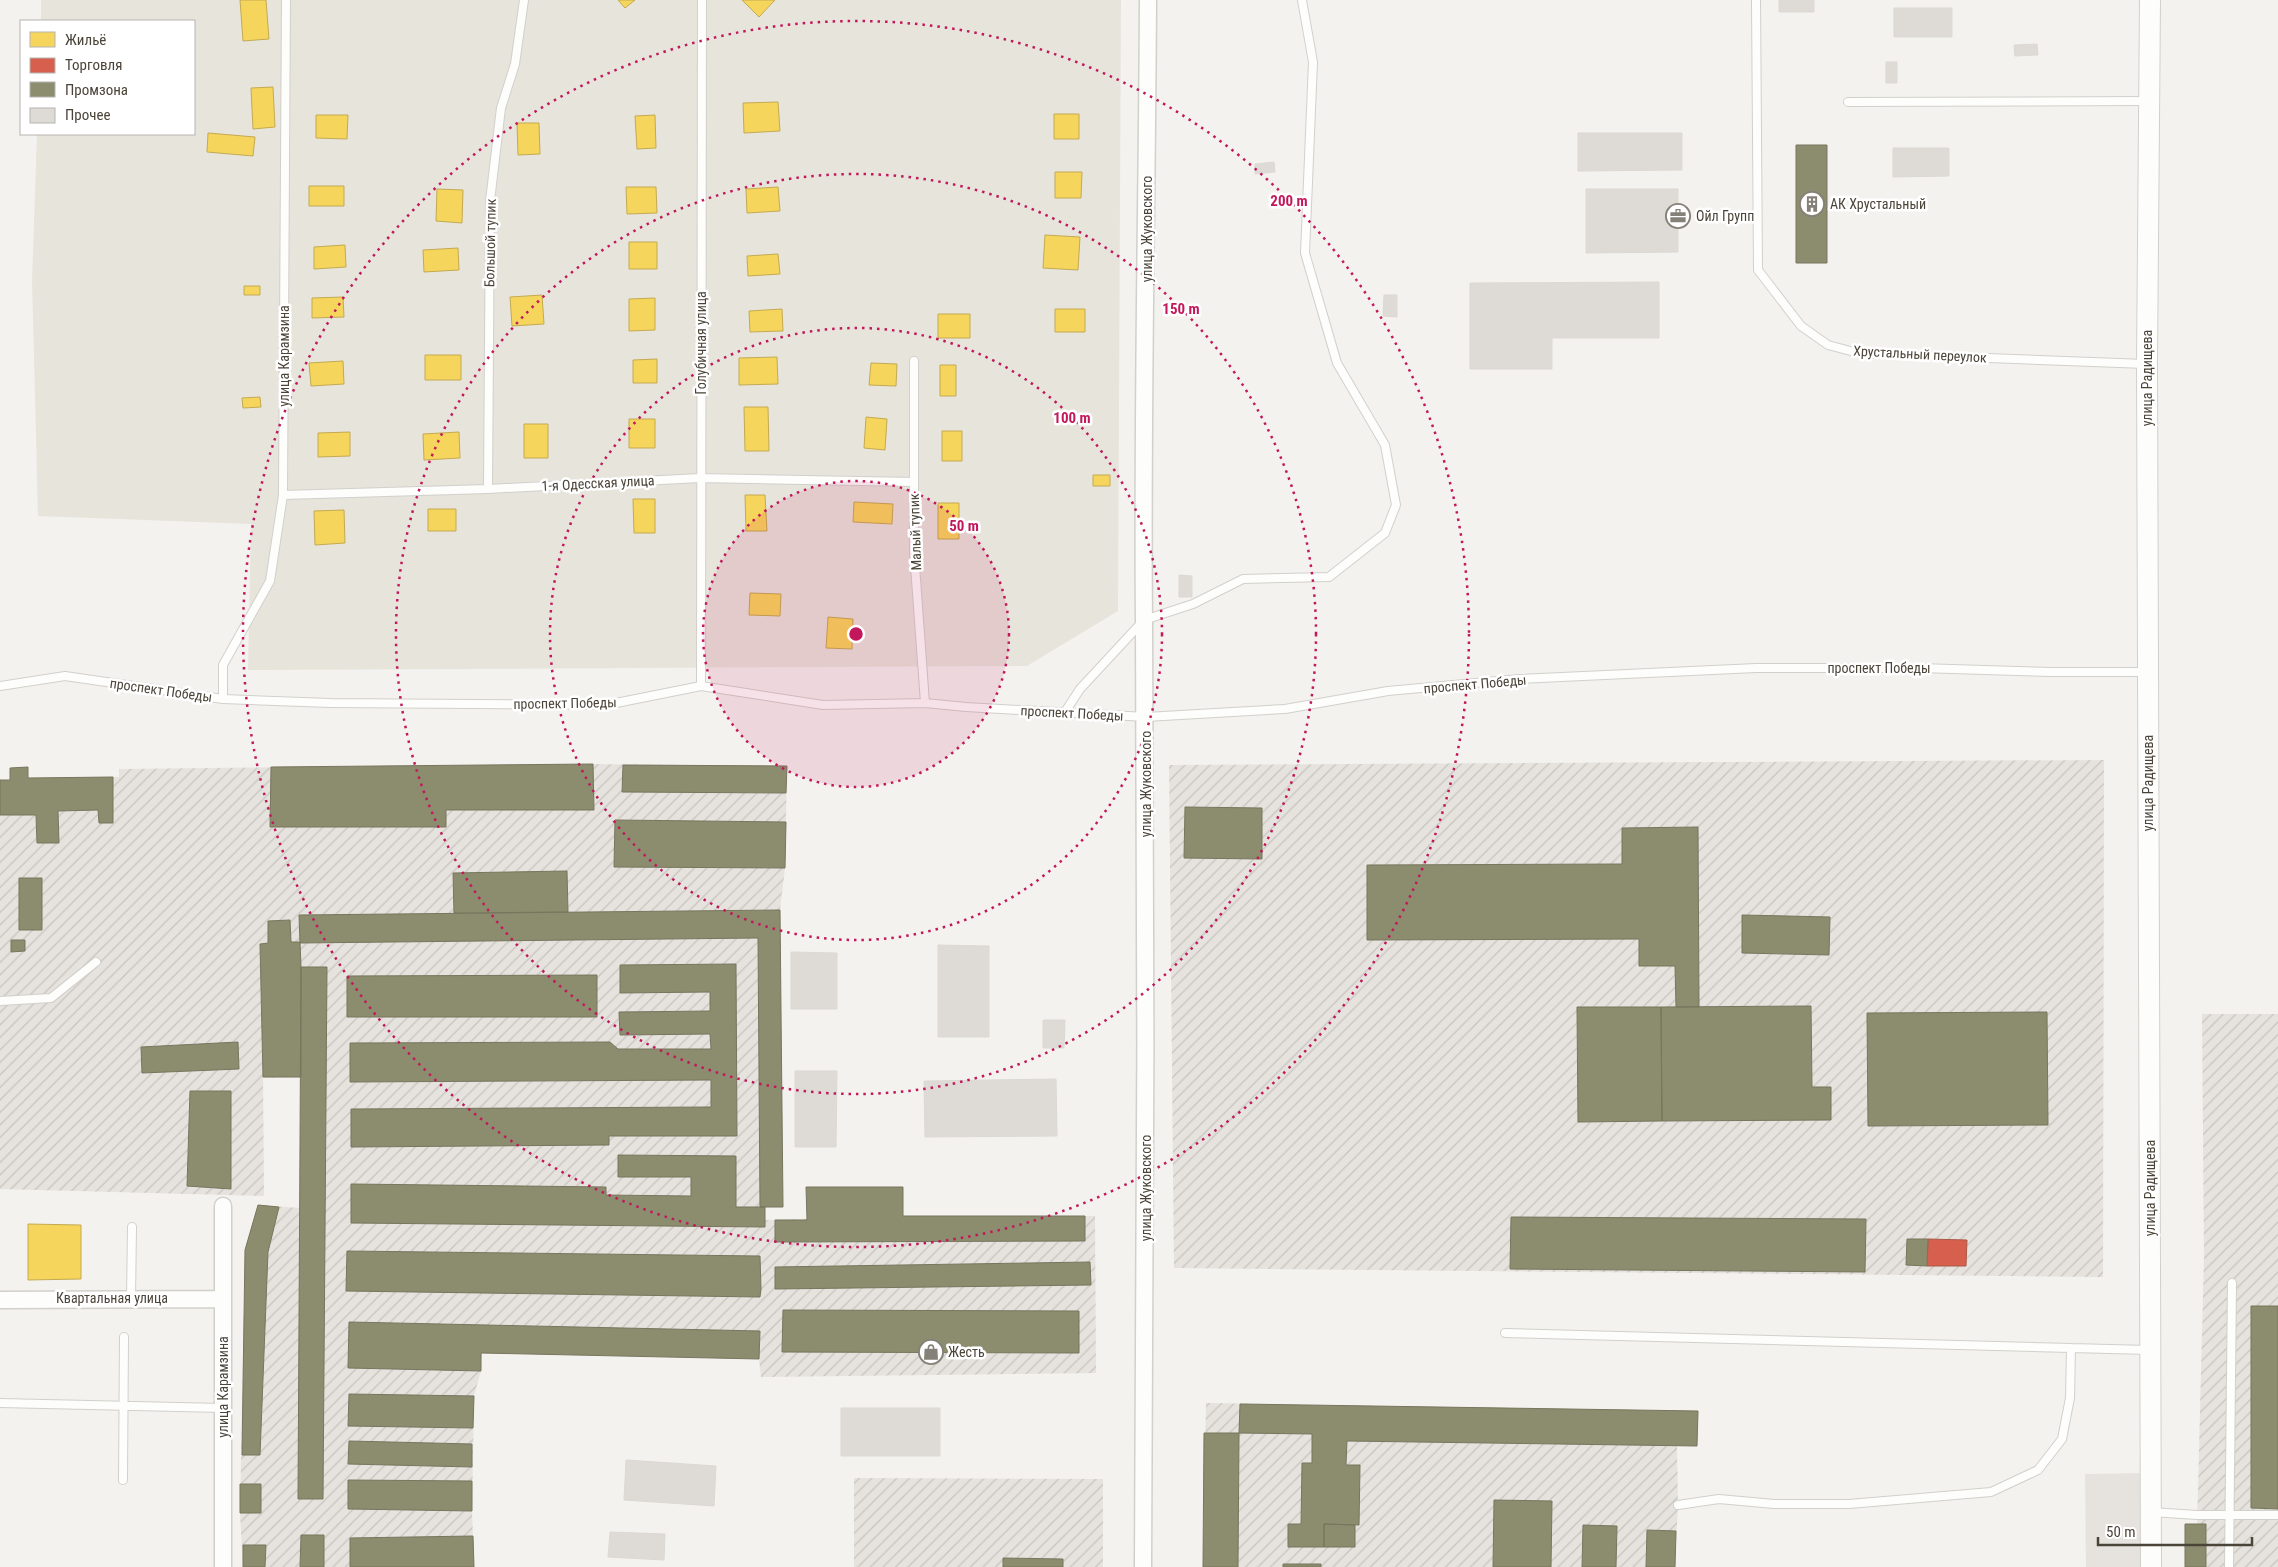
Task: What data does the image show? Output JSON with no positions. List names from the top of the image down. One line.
{"streets":{"street":["улица Жуковского","улица Карамзина","улица Радищева","Квартальная улица"],"lane":["Большой тупик","Голубичная улица","Хрустальный переулок","1-я Одесская улица","Малый тупик","проспект Победы"]},"crossings":[["улица Жуковского","проспект Победы"],["Большой тупик","1-я Одесская улица"],["Голубичная улица","1-я Одесская улица"],["Голубичная улица","проспект Победы"],["Хрустальный переулок","улица Радищева"],["улица Карамзина","1-я Одесская улица"],["улица Карамзина","проспект Победы"],["улица Карамзина","Квартальная улица"],["улица Радищева","проспект Победы"],["1-я Одесская улица","Малый тупик"],["Малый тупик","проспект Победы"]],"places":{"building":["АК Хрустальный"],"office":["Ойл Групп"],"shop":["Жесть"]},"legend":["Жильё","Торговля","Промзона","Прочее"],"scale_bar":"50 m","rings":["200 m","150 m","100 m","50 m"]}
